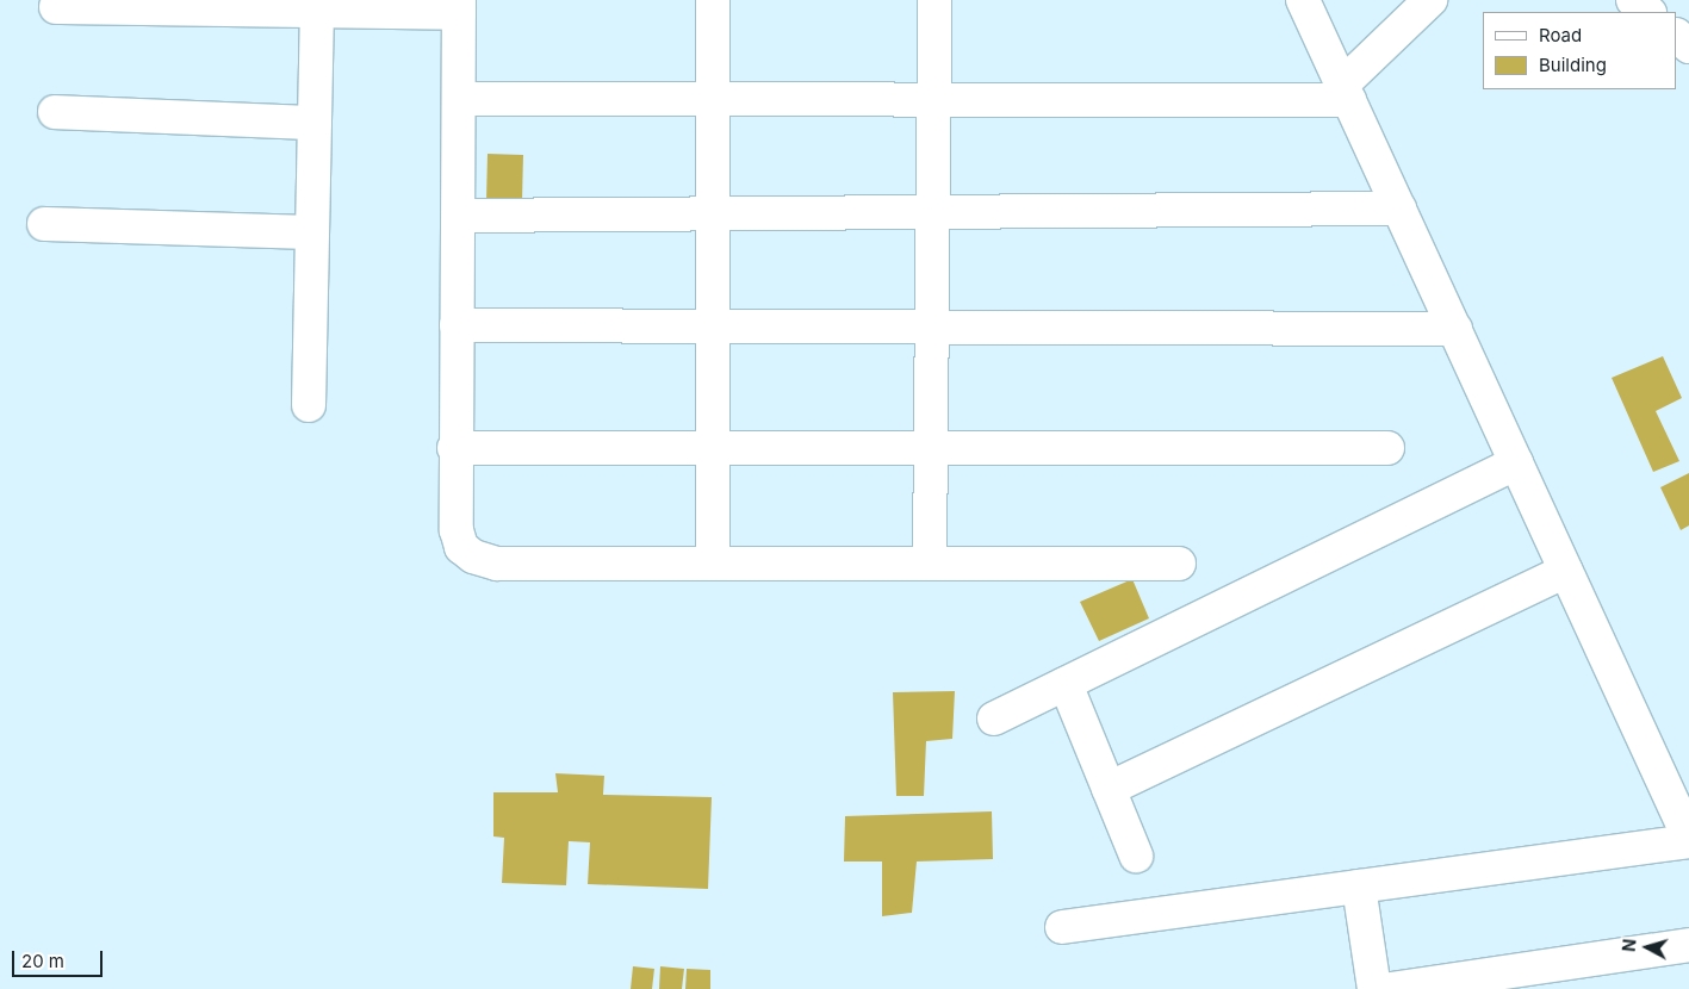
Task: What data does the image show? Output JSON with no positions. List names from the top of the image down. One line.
{"legend":["Road","Building"],"scale_bar":"20 m","north":"left"}
